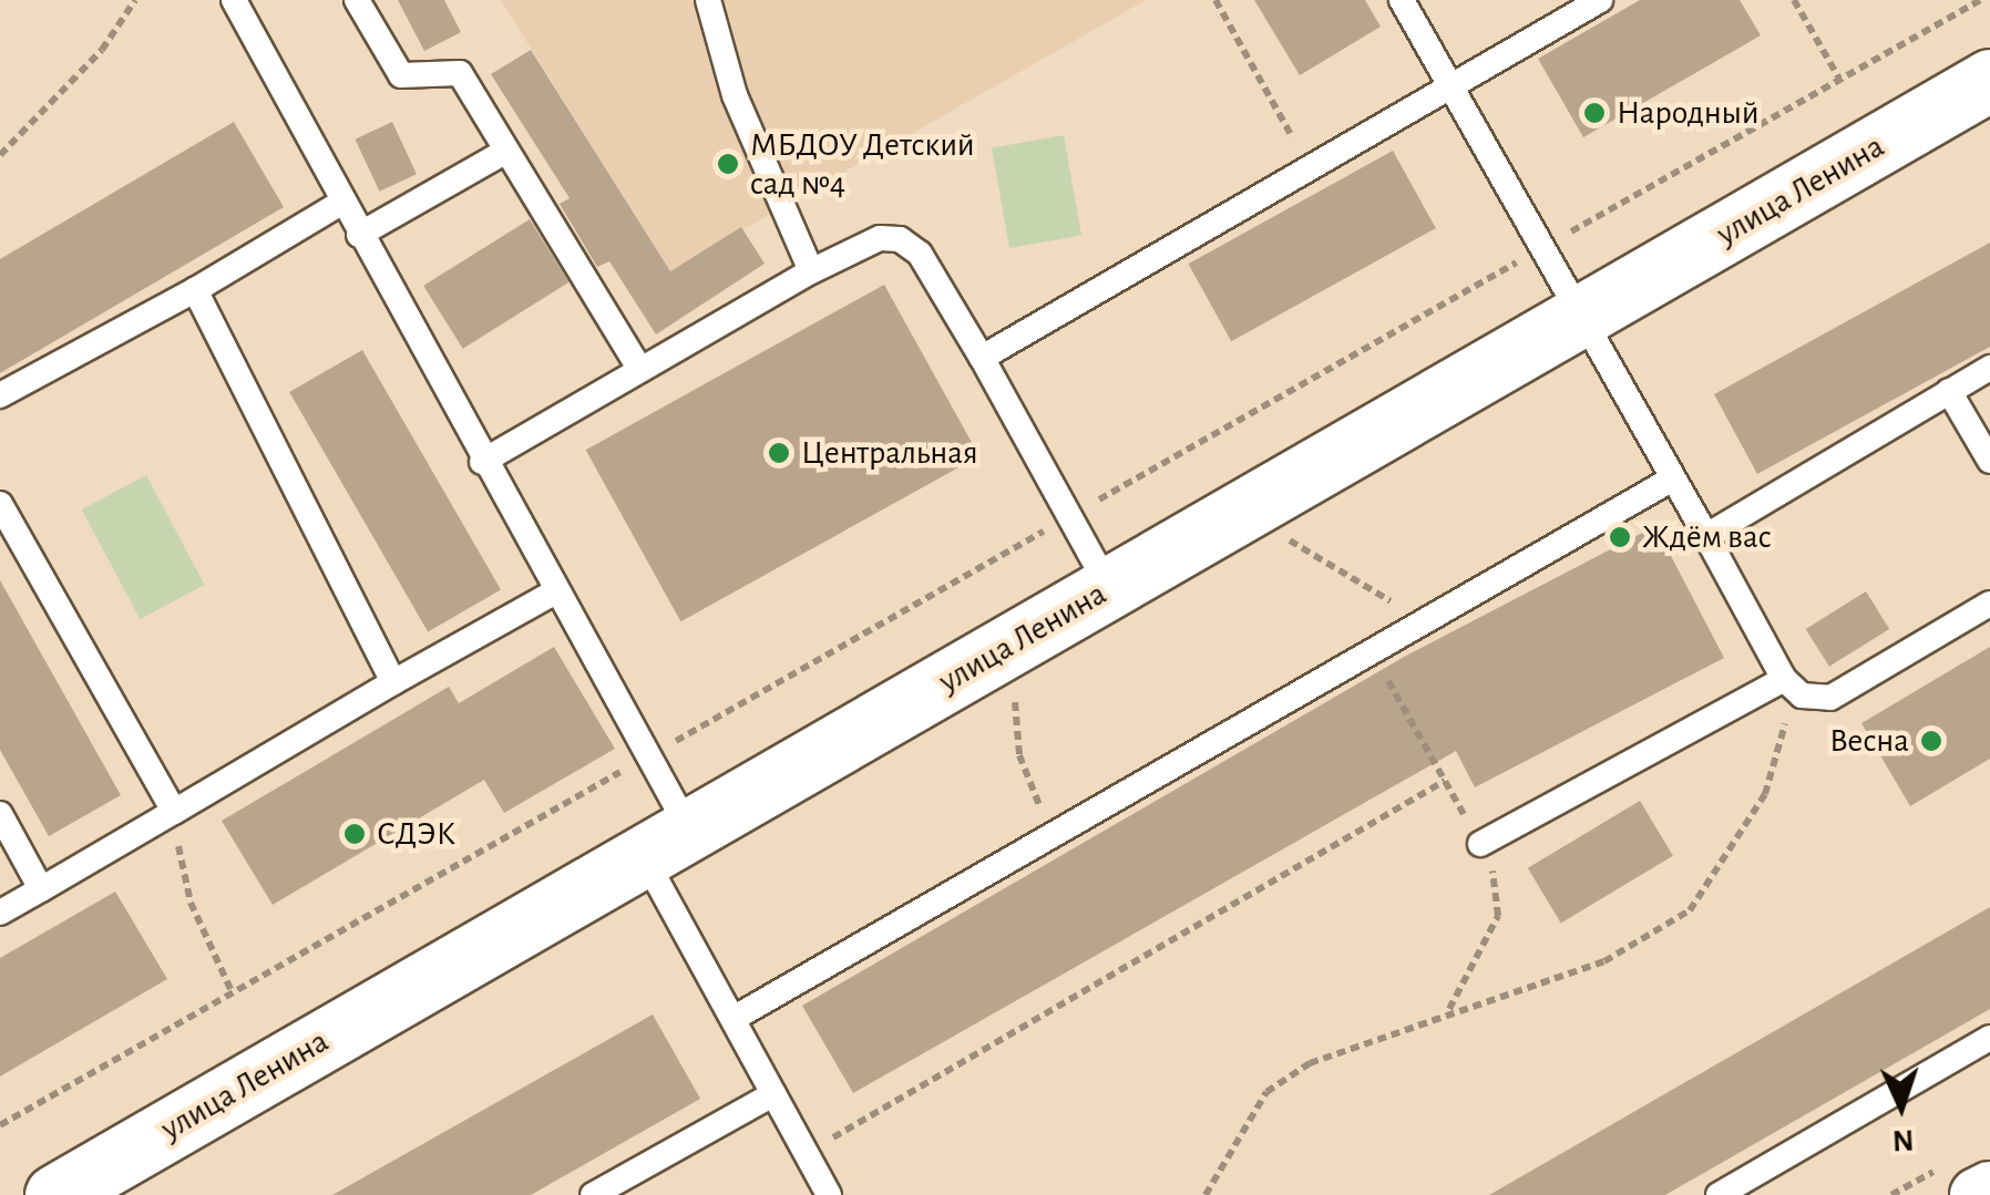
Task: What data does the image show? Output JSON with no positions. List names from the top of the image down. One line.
{"streets":{"main road":["улица Ленина"]},"places":["Народный","МБДОУ Детский сад №4","Центральная","Ждём вас","Весна","СДЭК"],"north":"bottom"}
